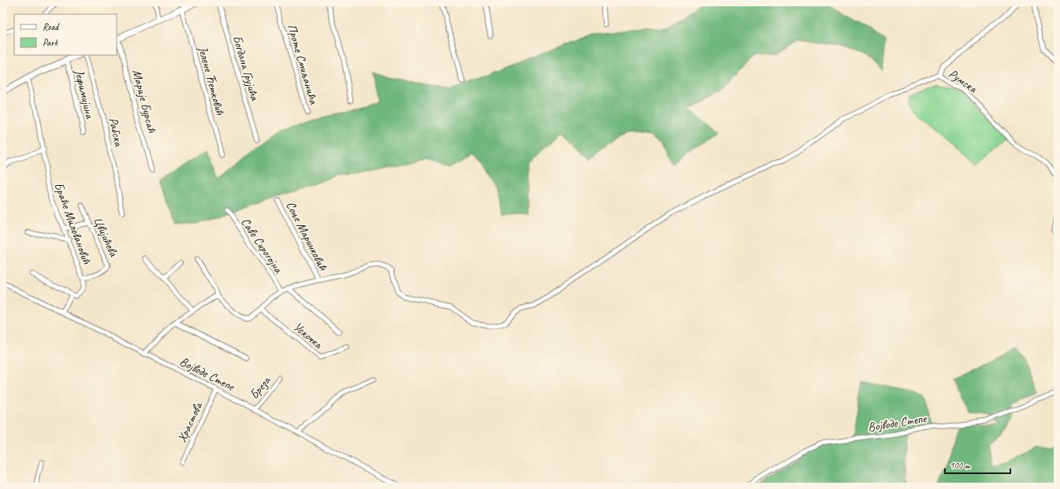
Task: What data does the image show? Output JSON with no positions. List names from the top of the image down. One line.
{"streets":{"street":["Проте Смиљанића","Богдана Грујића","Јелене Ћетковић","Румска","Јефимијина","Марије Бурсаћ","Рабска","Браће Миловановић","Соње Маринковић","Цвијићева","Саве Сирогојна","Ускочка","Војводе Степе","Бреза","Храстова"]},"crossings":[["Браће Миловановић","Цвијићева"],["Војводе Степе","Бреза"],["Војводе Степе","Храстова"]],"legend":["Road","Park"],"scale_bar":"100 m"}
